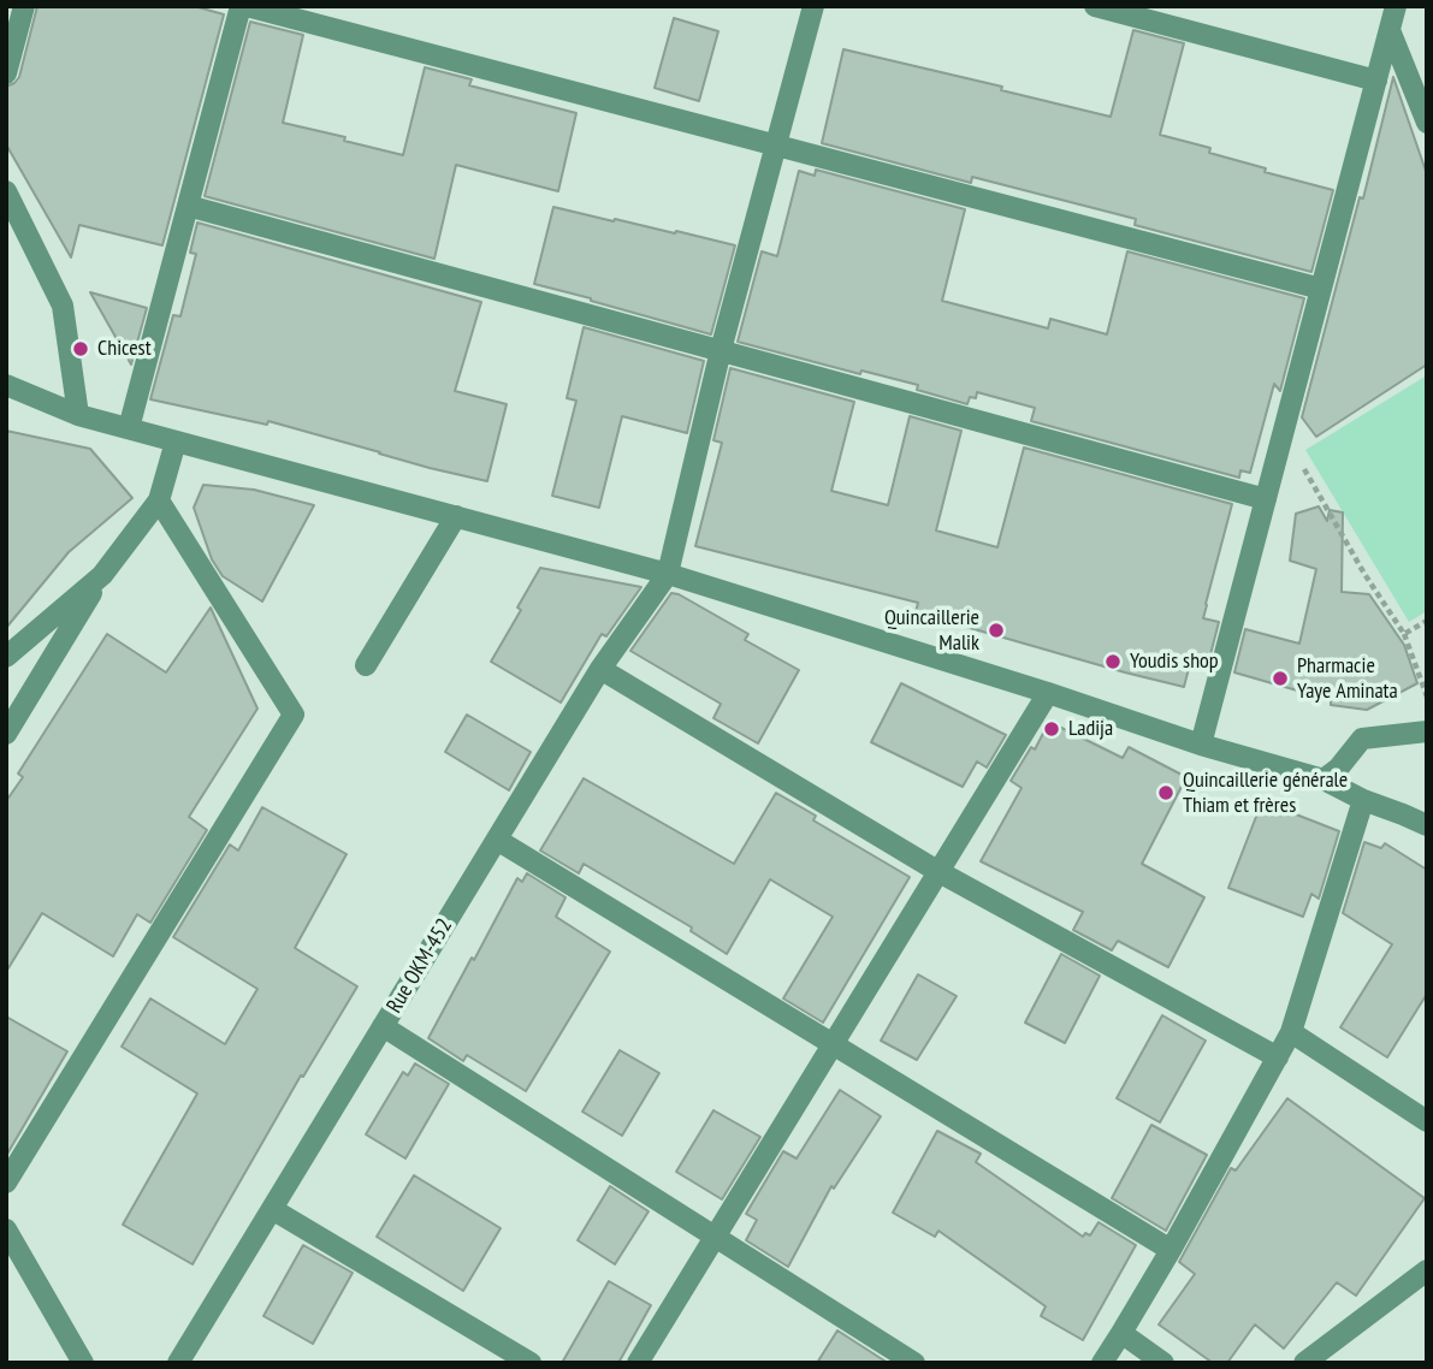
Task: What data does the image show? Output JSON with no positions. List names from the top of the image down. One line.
{"streets":{"street":["Rue OKM-452"]},"places":["Chicest","Quincaillerie Malik","Youdis shop","Pharmacie Yaye Aminata","Ladija","Quincaillerie générale Thiam et frères"]}
